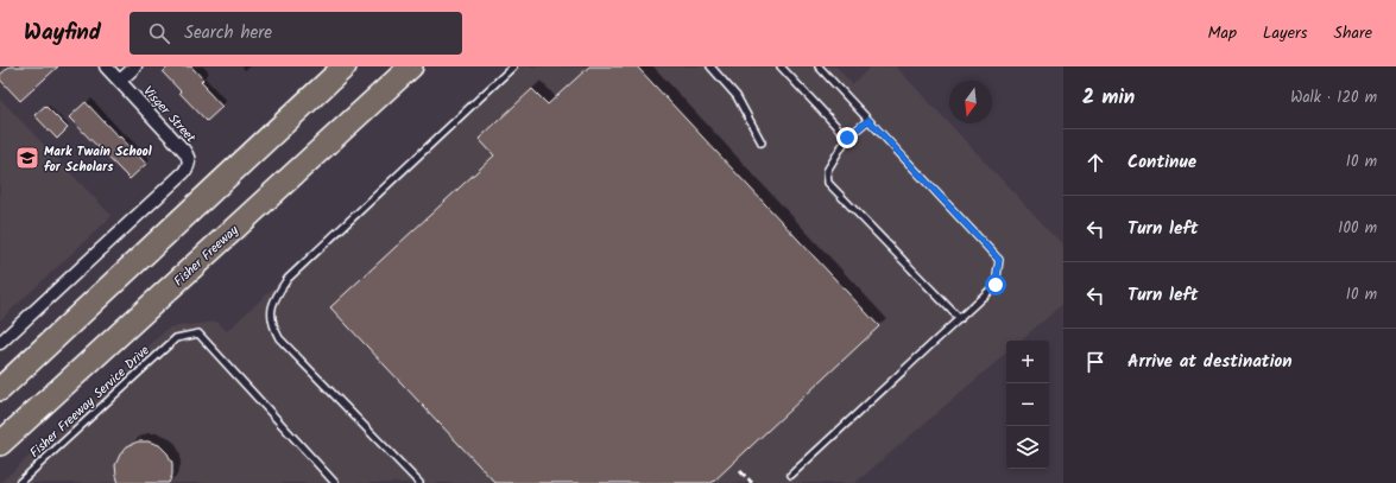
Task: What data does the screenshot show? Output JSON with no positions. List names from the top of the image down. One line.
{"streets":{"highway":["Fisher Freeway"],"street":["Visger Street"],"lane":["Fisher Freeway Service Drive"]},"places":{"school or university":["Mark Twain School for Scholars"]},"north":"bottom","page":{"header":"Wayfind","search":"Search here","nav":["Map","Layers","Share"],"heading":["2 min","Walk · 120 m"],"list":[["Continue","10 m"],["Turn left","100 m"],["Turn left","10 m"],"Arrive at destination"],"map_buttons":["+","−"]}}
